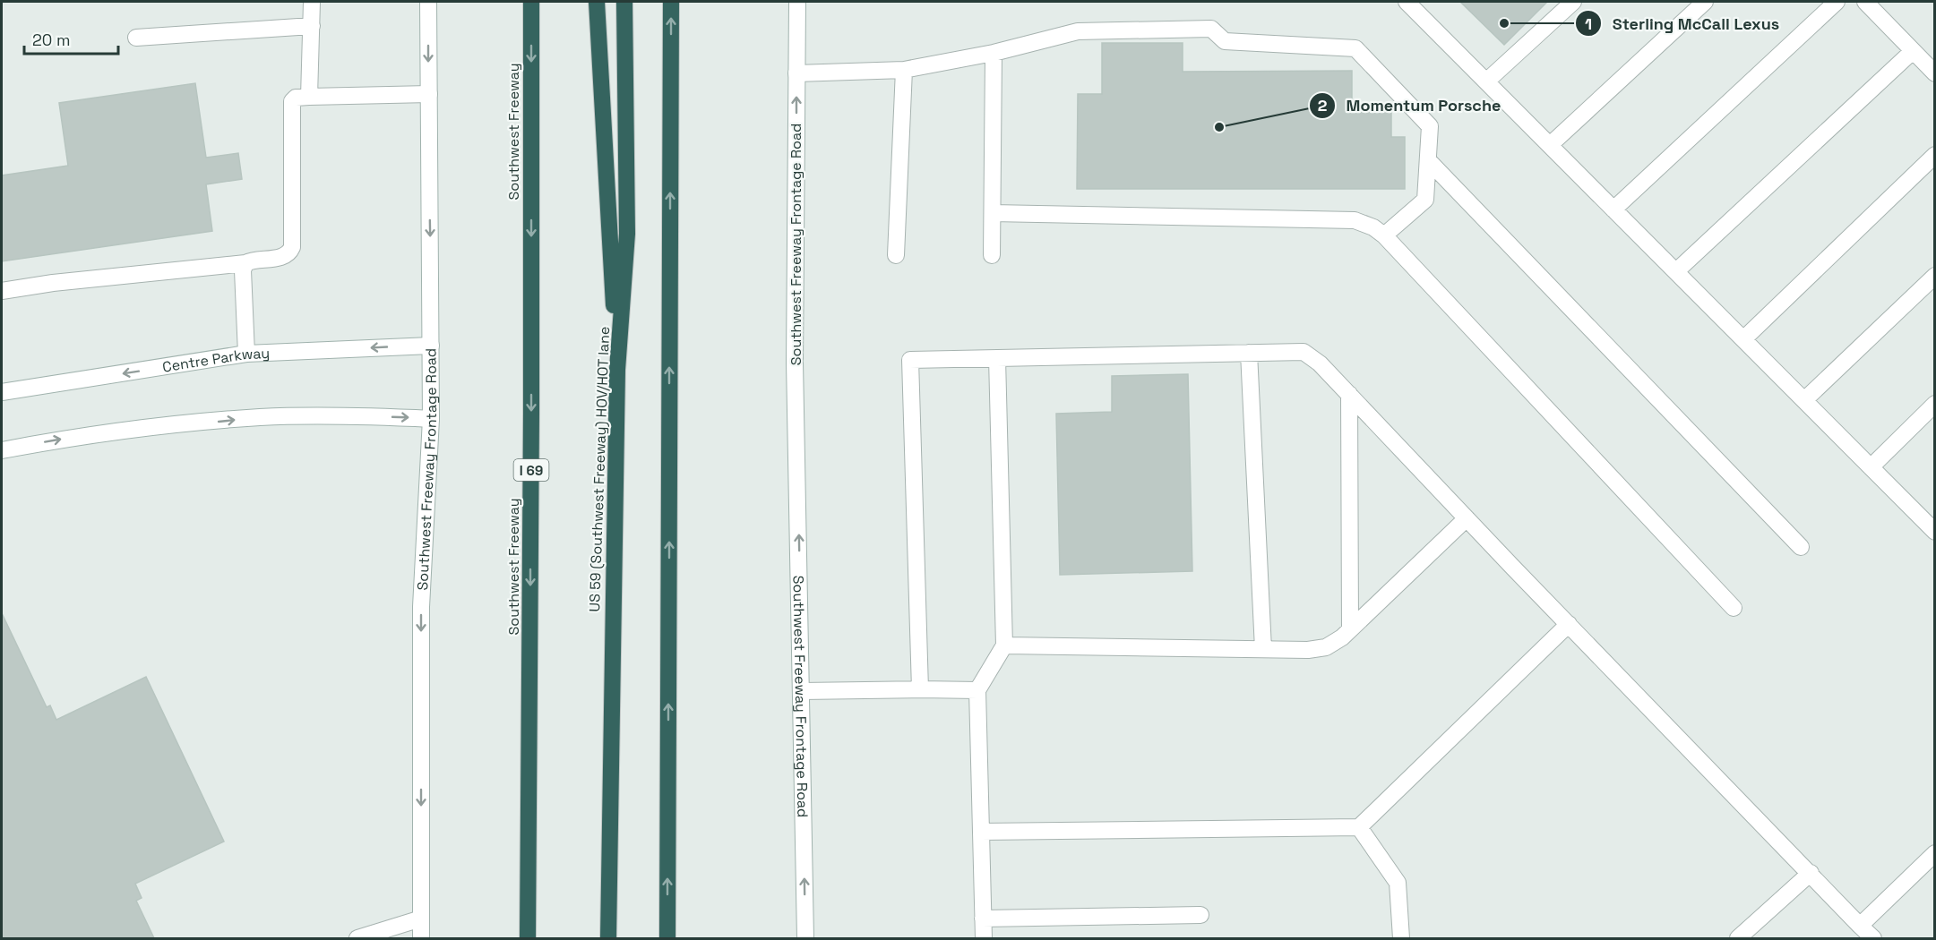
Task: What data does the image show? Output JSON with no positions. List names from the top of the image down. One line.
{"streets":{"highway":["Southwest Freeway","US 59 (Southwest Freeway) HOV/HOT lane","I 69"],"main road":["Southwest Freeway Frontage Road","Centre Parkway"]},"crossings":[["Southwest Freeway Frontage Road","Centre Parkway"]],"places":["Sterling McCall Lexus","Momentum Porsche"],"scale_bar":"20 m"}
